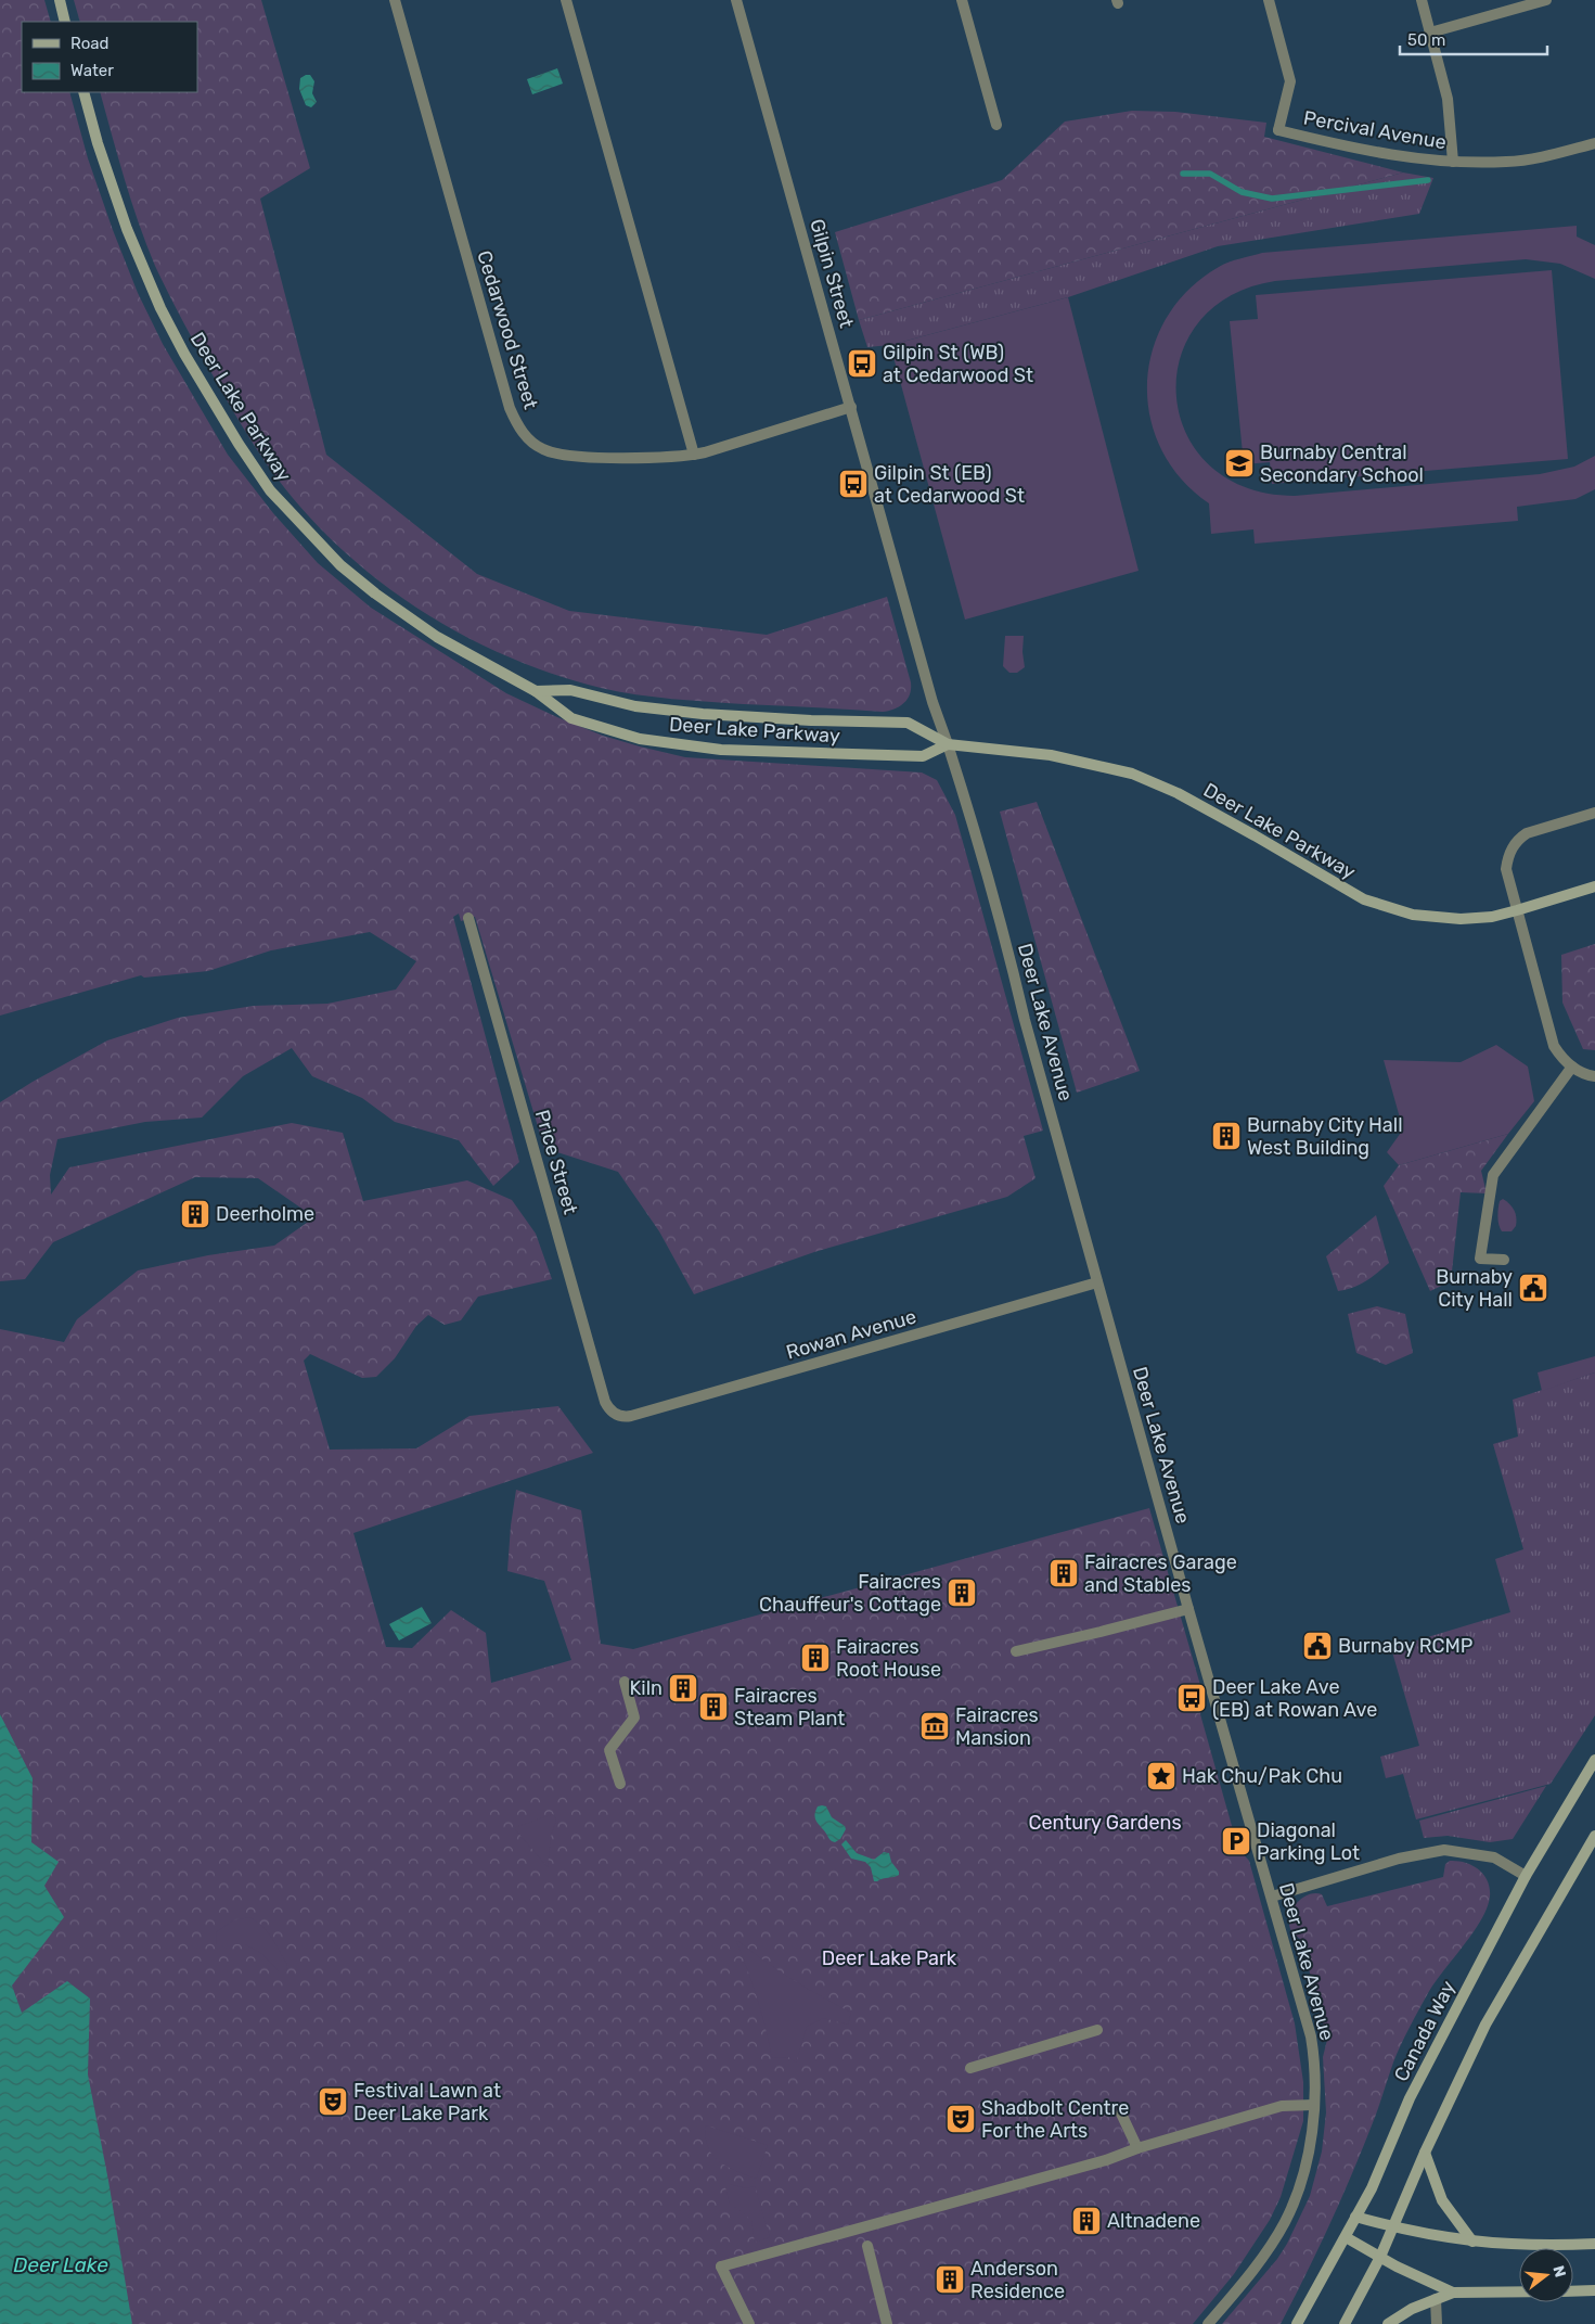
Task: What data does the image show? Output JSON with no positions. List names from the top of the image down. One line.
{"streets":{"main road":["Deer Lake Parkway","Canada Way"],"street":["Percival Avenue","Gilpin Street","Cedarwood Street","Deer Lake Avenue","Price Street","Rowan Avenue"]},"crossings":[["Gilpin Street","Cedarwood Street"],["Gilpin Street","Deer Lake Parkway"],["Gilpin Street","Deer Lake Avenue"],["Deer Lake Parkway","Deer Lake Avenue"],["Deer Lake Avenue","Rowan Avenue"],["Price Street","Rowan Avenue"]],"water":["Deer Lake"],"parks":["Century Gardens","Deer Lake Park"],"places":{"bus stop":["Gilpin St (WB) at Cedarwood St","Gilpin St (EB) at Cedarwood St","Deer Lake Ave (EB) at Rowan Ave"],"school or university":["Burnaby Central Secondary School"],"building":["Burnaby City Hall West Building","Deerholme","Fairacres Garage and Stables","Fairacres Chauffeur's Cottage","Fairacres Root House","Kiln","Fairacres Steam Plant","Altnadene","Anderson Residence"],"public building":["Burnaby City Hall","Burnaby RCMP"],"museum":["Fairacres Mansion"],"place":["Hak Chu/Pak Chu"],"parking":["Diagonal Parking Lot"],"theatre":["Festival Lawn at Deer Lake Park","Shadbolt Centre For the Arts"]},"legend":["Road","Water"],"scale_bar":"50 m","north":"right"}
